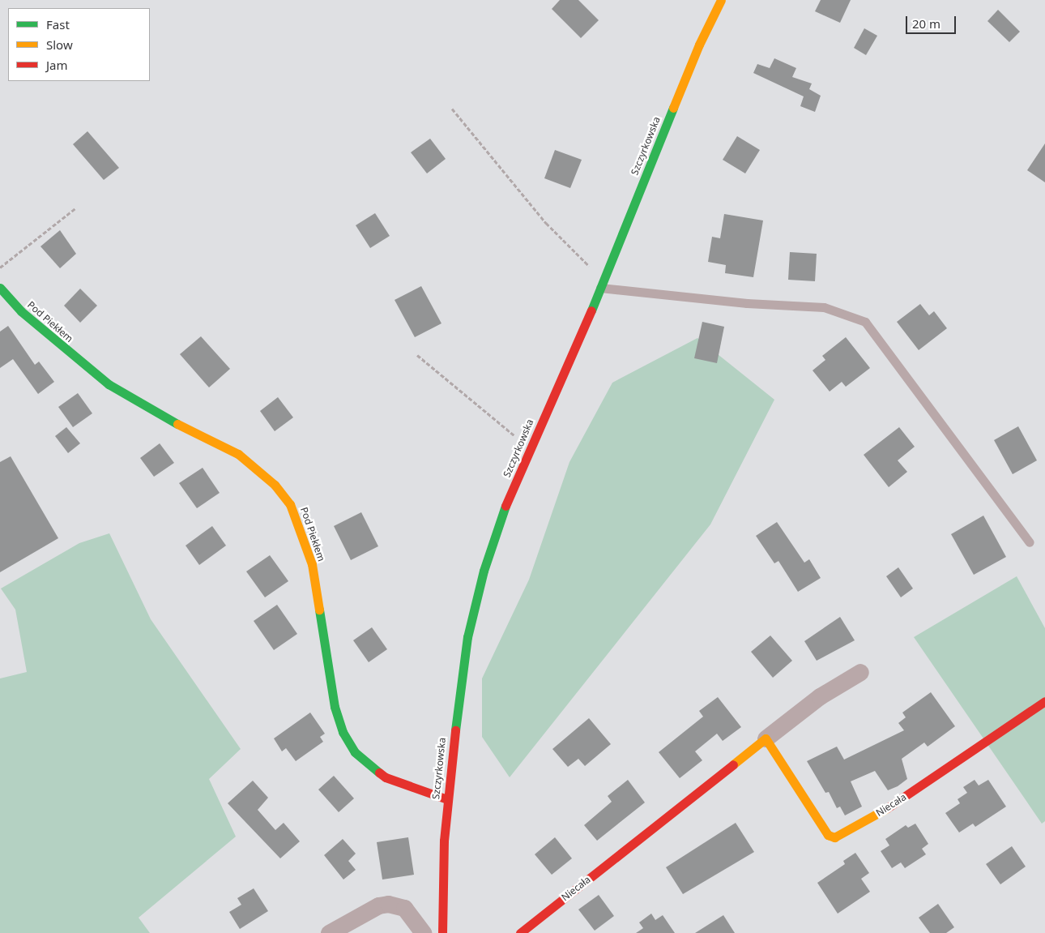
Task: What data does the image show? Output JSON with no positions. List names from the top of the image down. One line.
{"streets":{"street":["Szczyrkowska","Pod Piekłem","Niecała"]},"crossings":[["Szczyrkowska","Pod Piekłem"]],"legend":["Fast","Slow","Jam"],"scale_bar":"20 m"}
